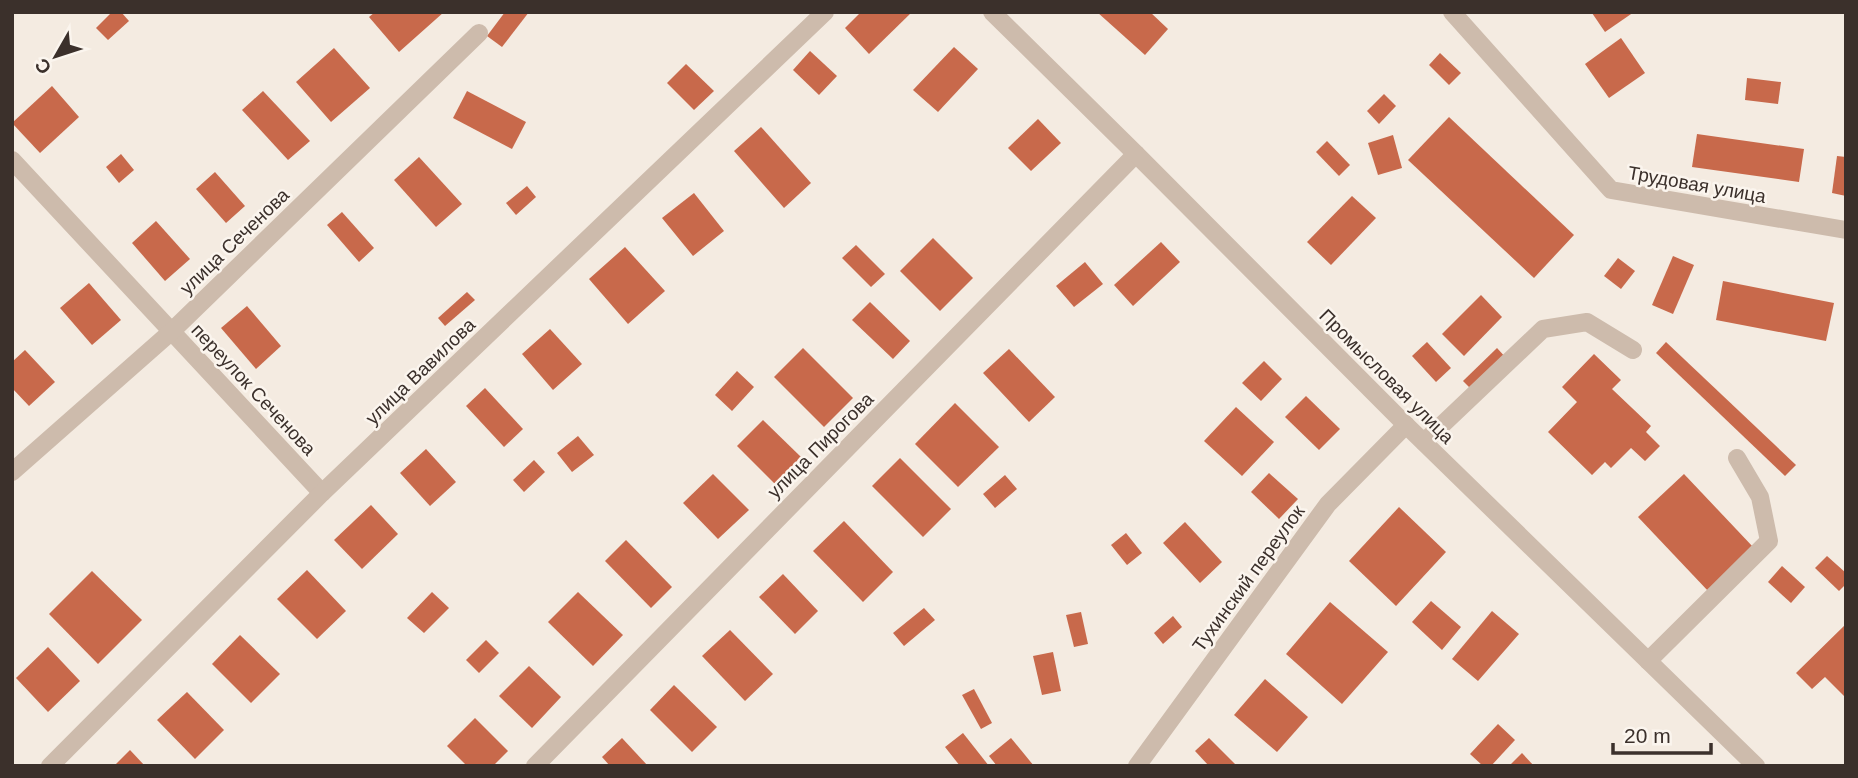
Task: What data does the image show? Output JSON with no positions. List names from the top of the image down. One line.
{"streets":{"street":["Трудовая улица","улица Сеченова","улица Вавилова","Промысловая улица","переулок Сеченова","улица Пирогова","Тухинский переулок"]},"crossings":[["улица Сеченова","переулок Сеченова"],["улица Вавилова","переулок Сеченова"],["Промысловая улица","улица Пирогова"],["Промысловая улица","Тухинский переулок"]],"scale_bar":"20 m","north":"bottom left"}
